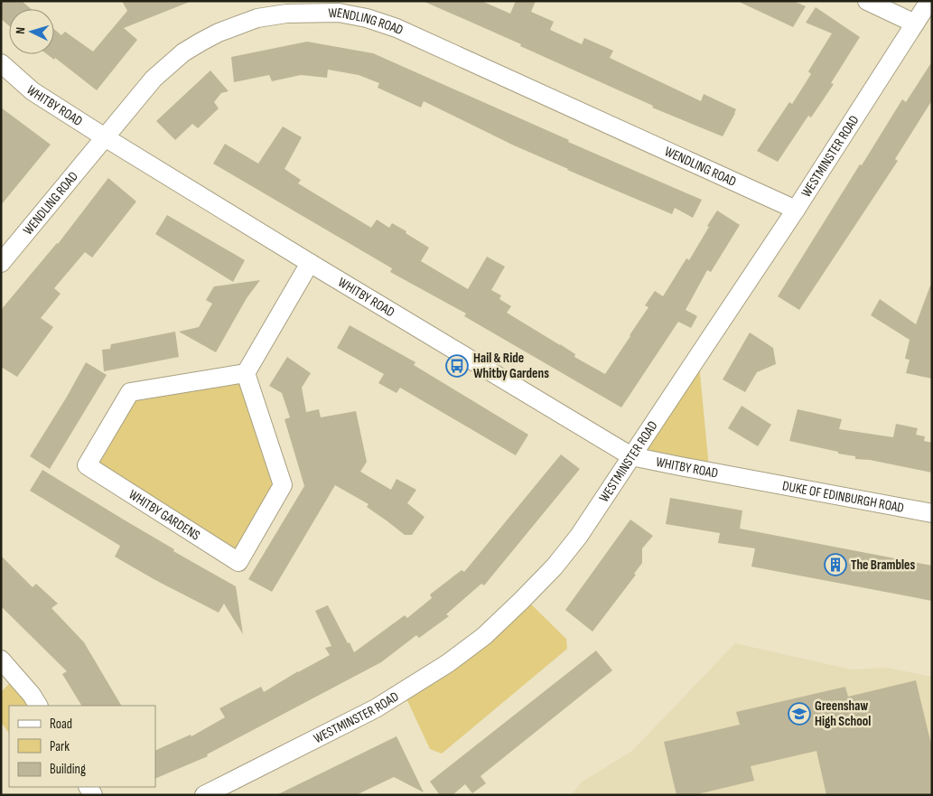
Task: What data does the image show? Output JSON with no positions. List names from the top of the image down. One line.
{"streets":{"street":["WENDLING ROAD","WHITBY ROAD","WESTMINSTER ROAD","DUKE OF EDINBURGH ROAD","WHITBY GARDENS"]},"crossings":[["WENDLING ROAD","WHITBY ROAD"],["WENDLING ROAD","WESTMINSTER ROAD"],["WHITBY ROAD","WESTMINSTER ROAD"],["WHITBY ROAD","DUKE OF EDINBURGH ROAD"]],"places":{"bus stop":["Hail & Ride Whitby Gardens"],"building":["The Brambles"],"school or university":["Greenshaw High School"]},"legend":["Road","Park","Building"],"north":"left"}
